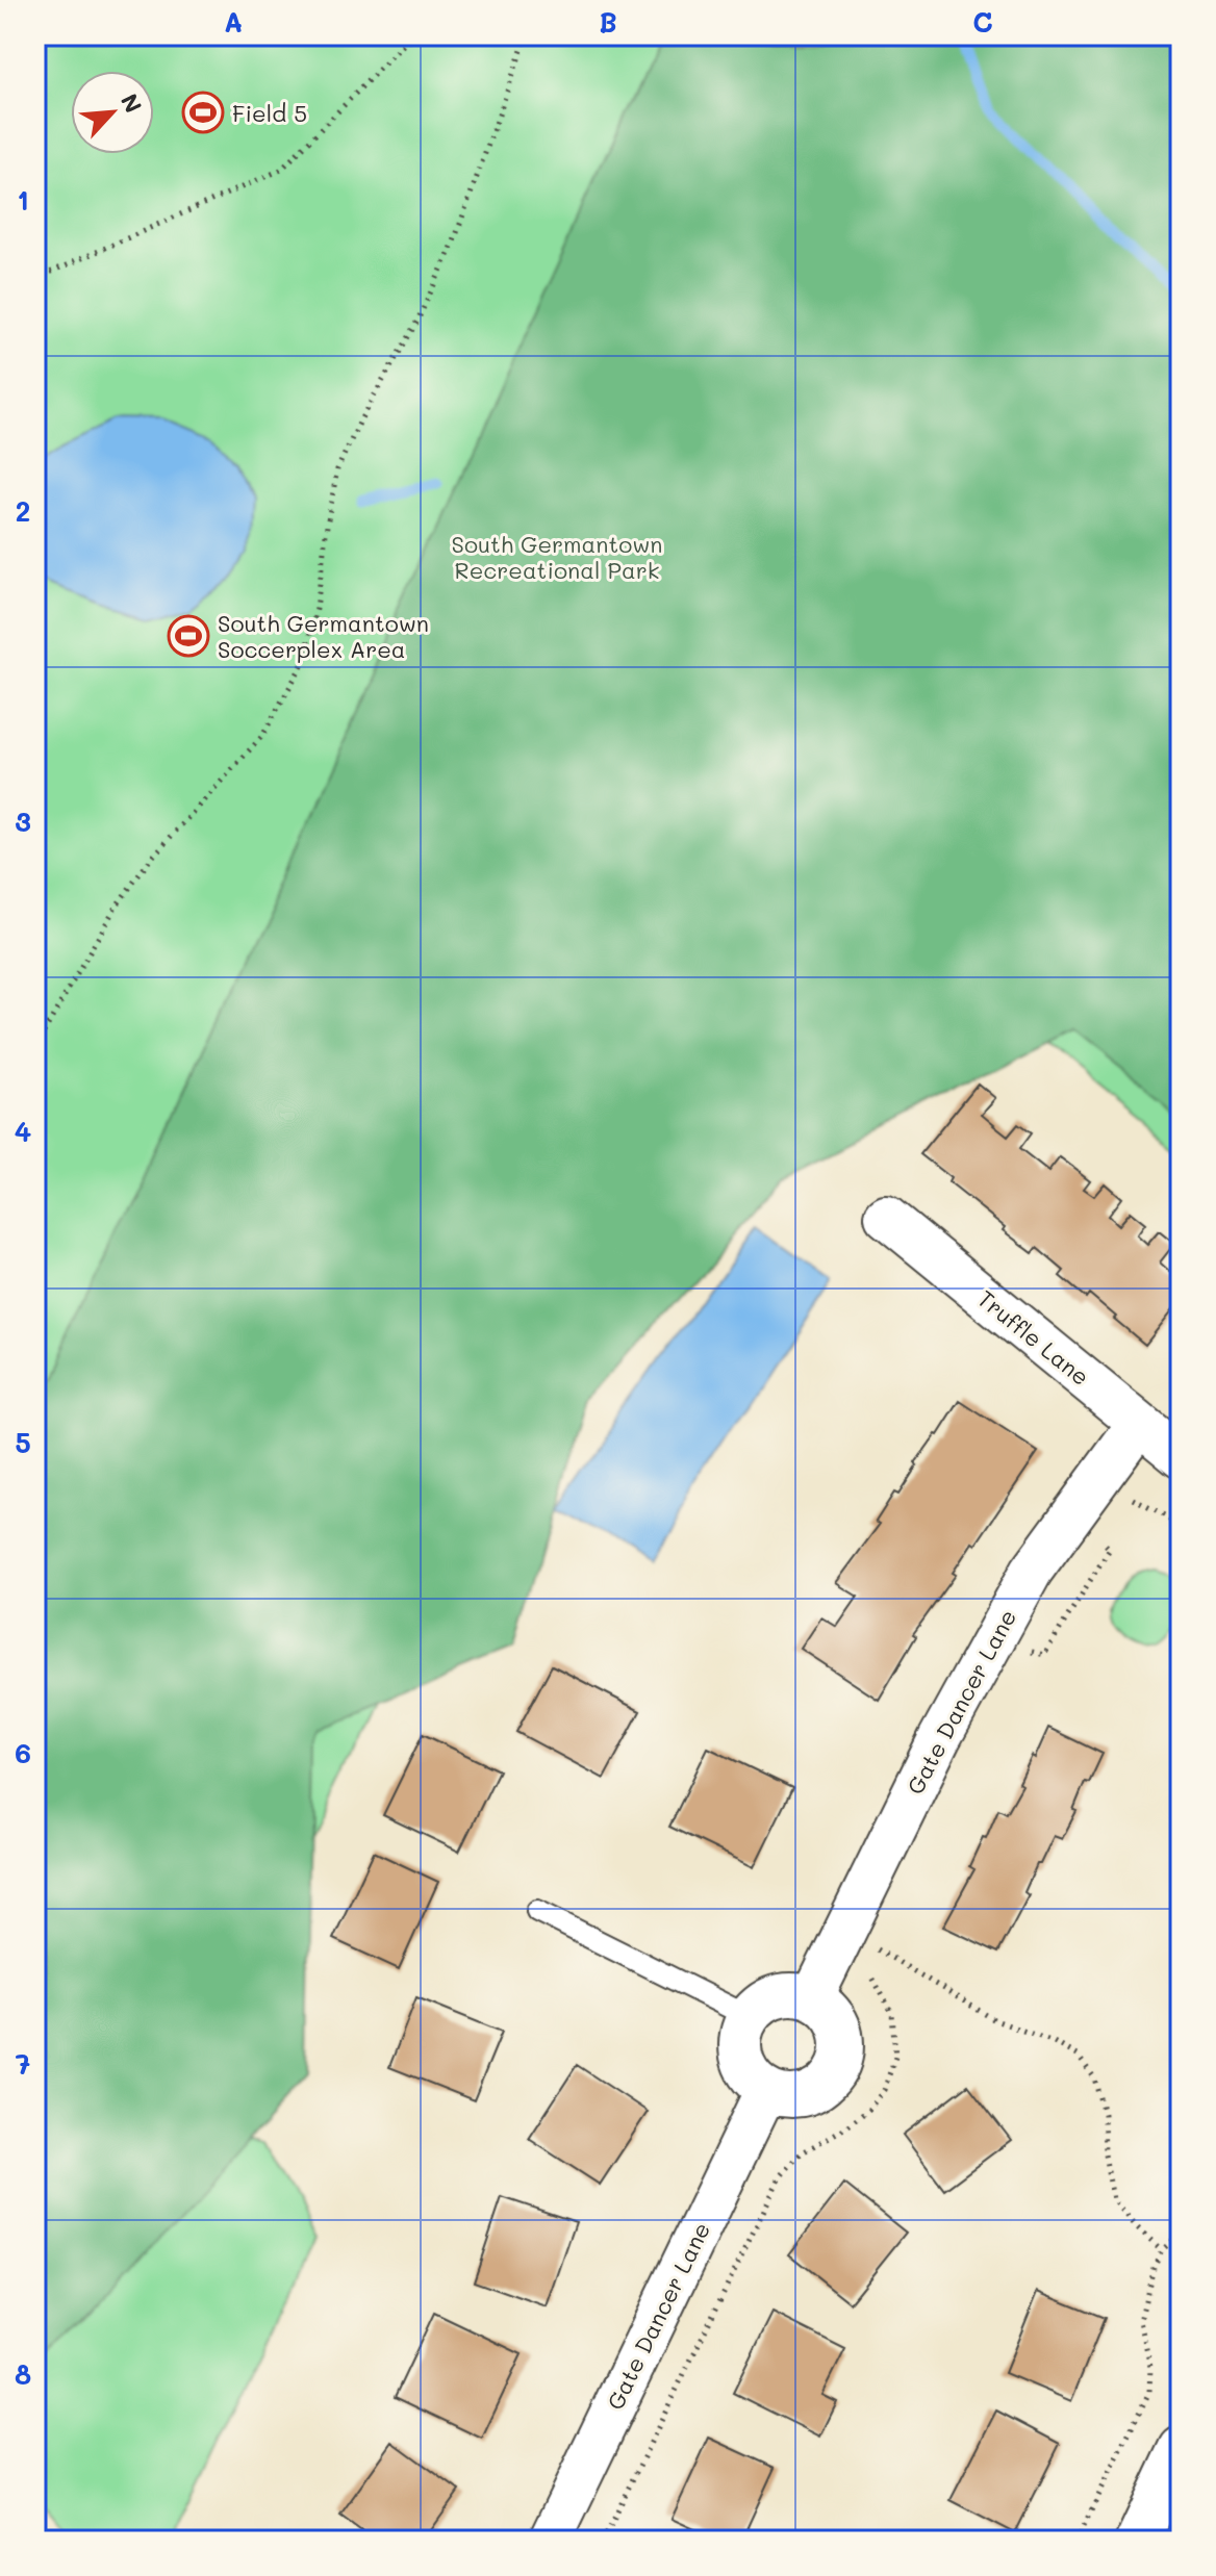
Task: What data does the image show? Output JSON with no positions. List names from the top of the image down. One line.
{"streets":{"street":["Truffle Lane","Gate Dancer Lane"]},"crossings":[["Truffle Lane","Gate Dancer Lane"]],"parks":["South Germantown Recreational Park"],"places":{"sports":["Field 5","South Germantown Soccerplex Area"]},"north":"top right","grid":{"columns":["A","B","C"],"rows":["1","2","3","4","5","6","7","8"]}}
